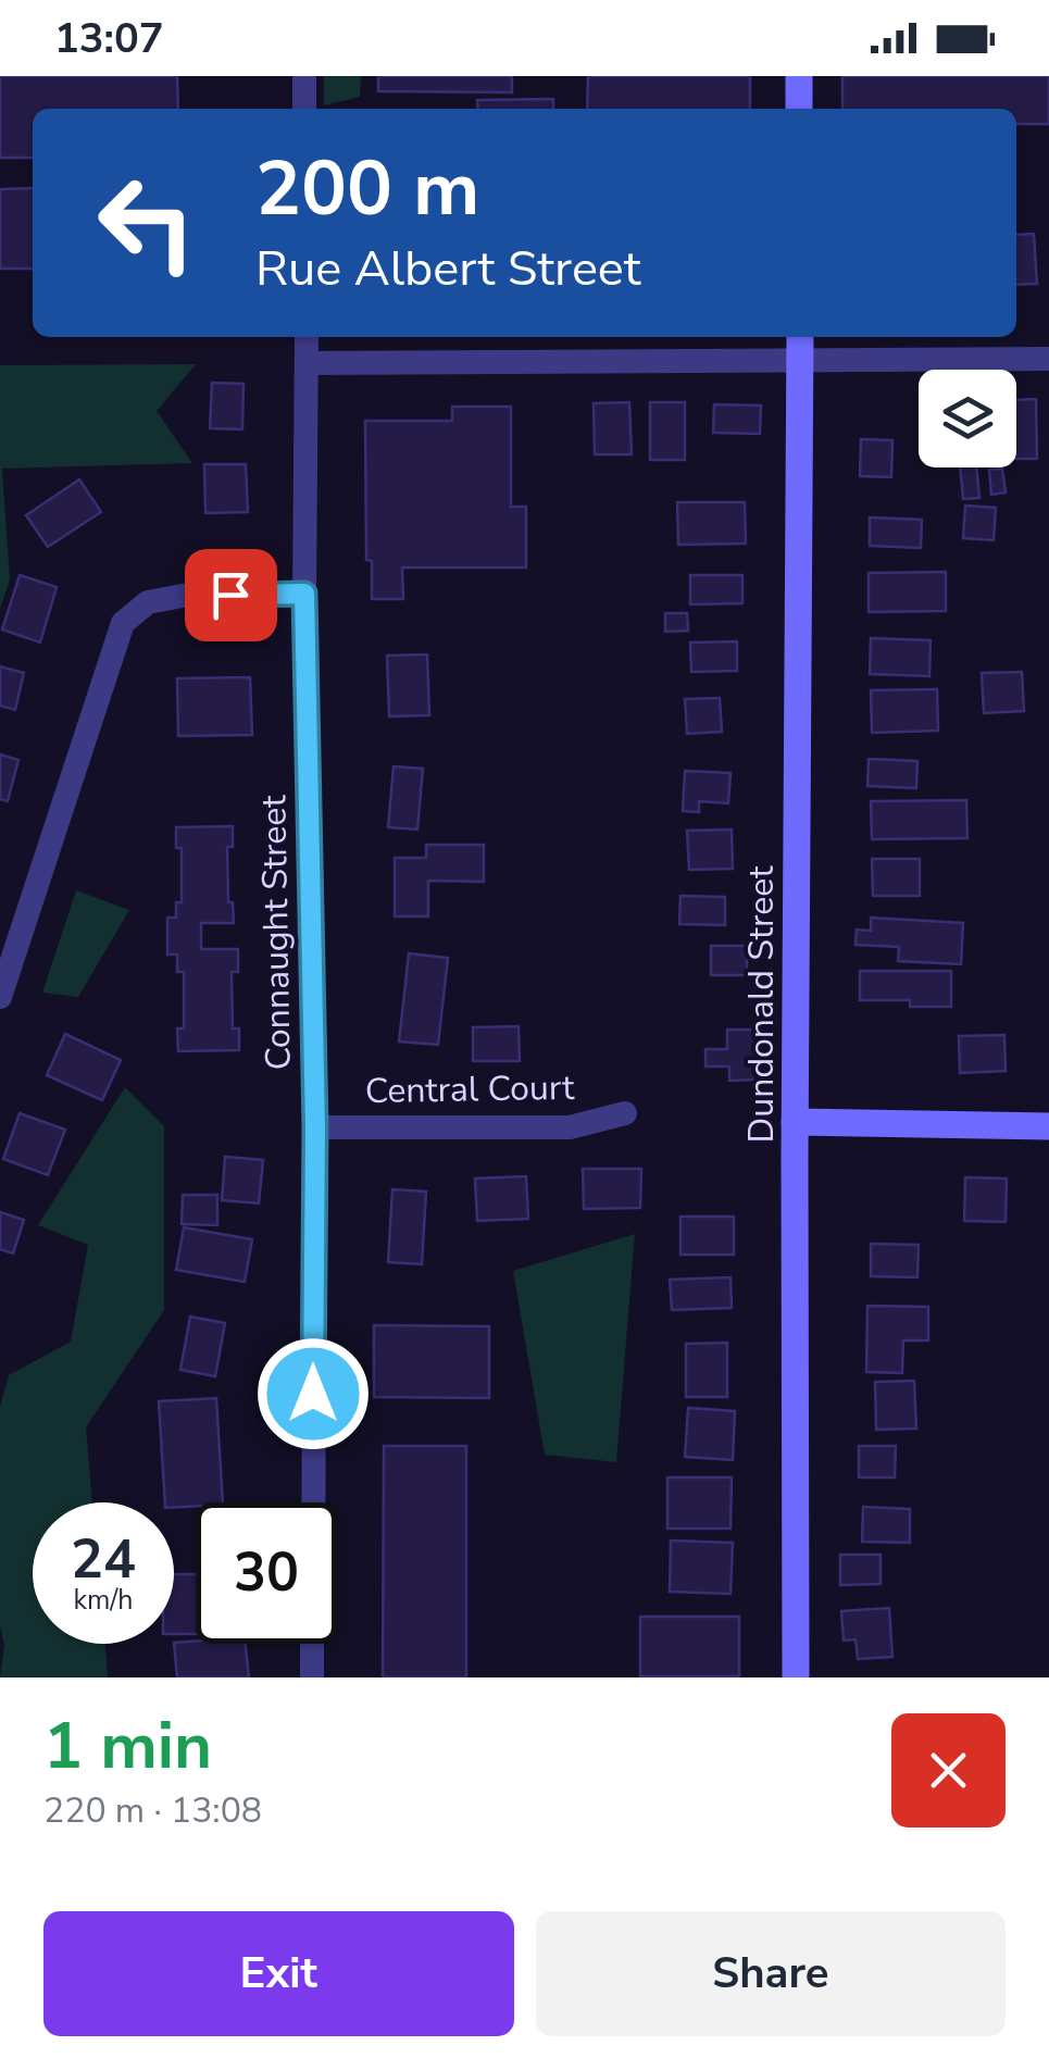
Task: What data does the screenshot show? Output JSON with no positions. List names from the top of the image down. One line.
{"streets":{"street":["Connaught Street","Dundonald Street","Central Court"]},"crossings":[["Connaught Street","Central Court"]],"page":{"status":"13:07","turn":["200 m","Rue Albert Street"],"speed":"24 km/h","limit":"30","heading":["1 min","220 m · 13:08"],"buttons":["Exit","Share"]}}
